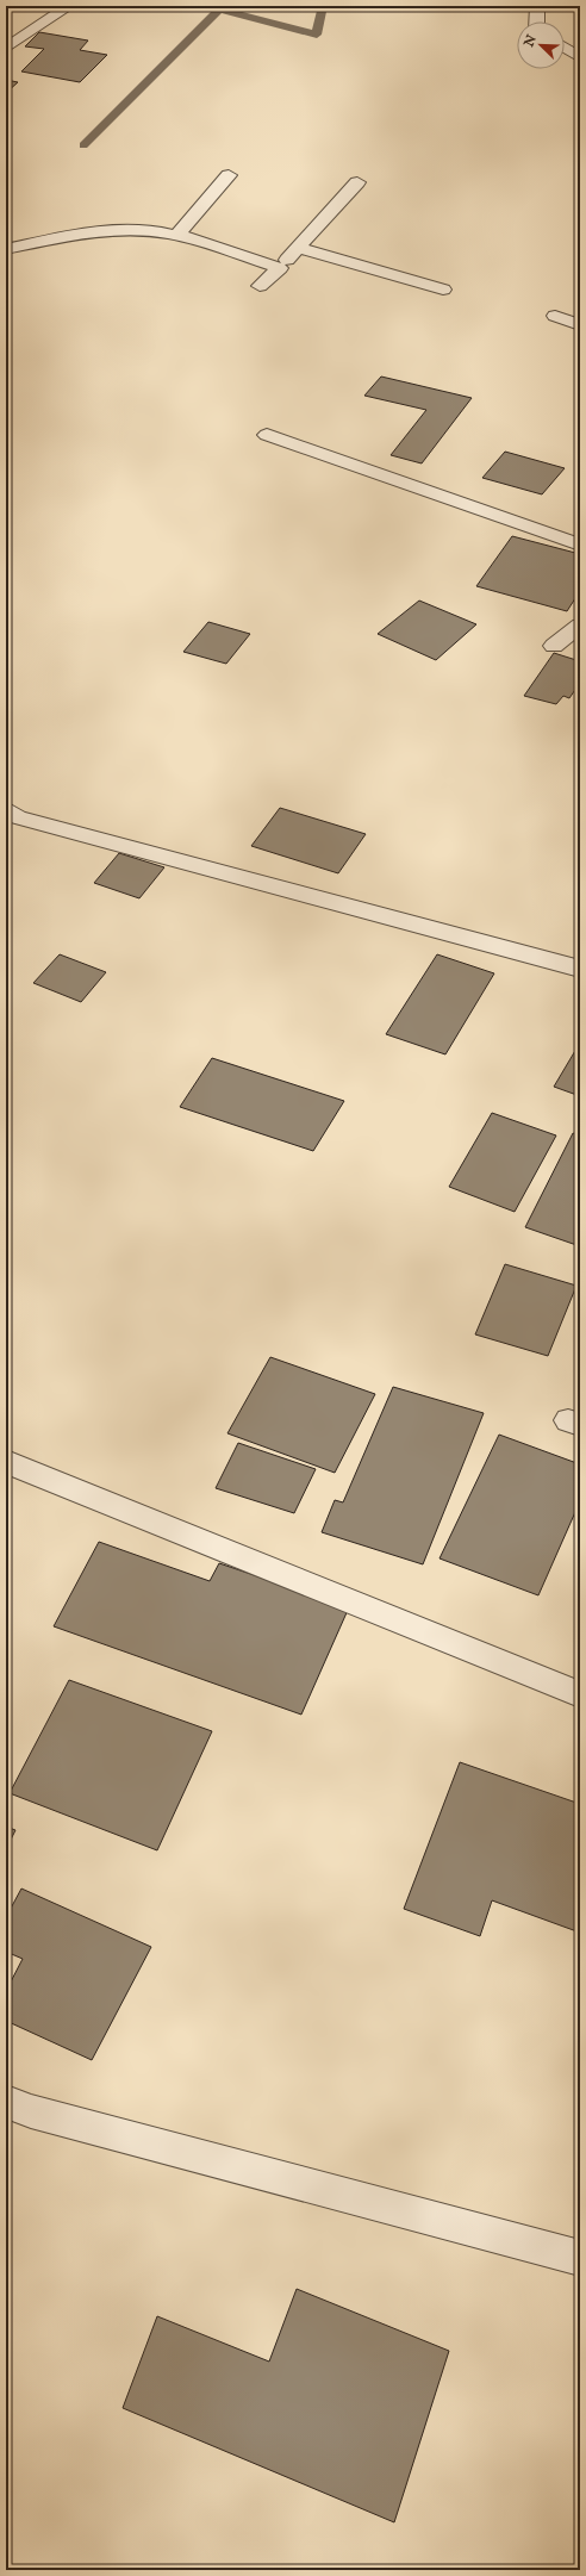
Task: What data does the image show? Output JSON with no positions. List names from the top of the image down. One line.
{"north":"top left"}
